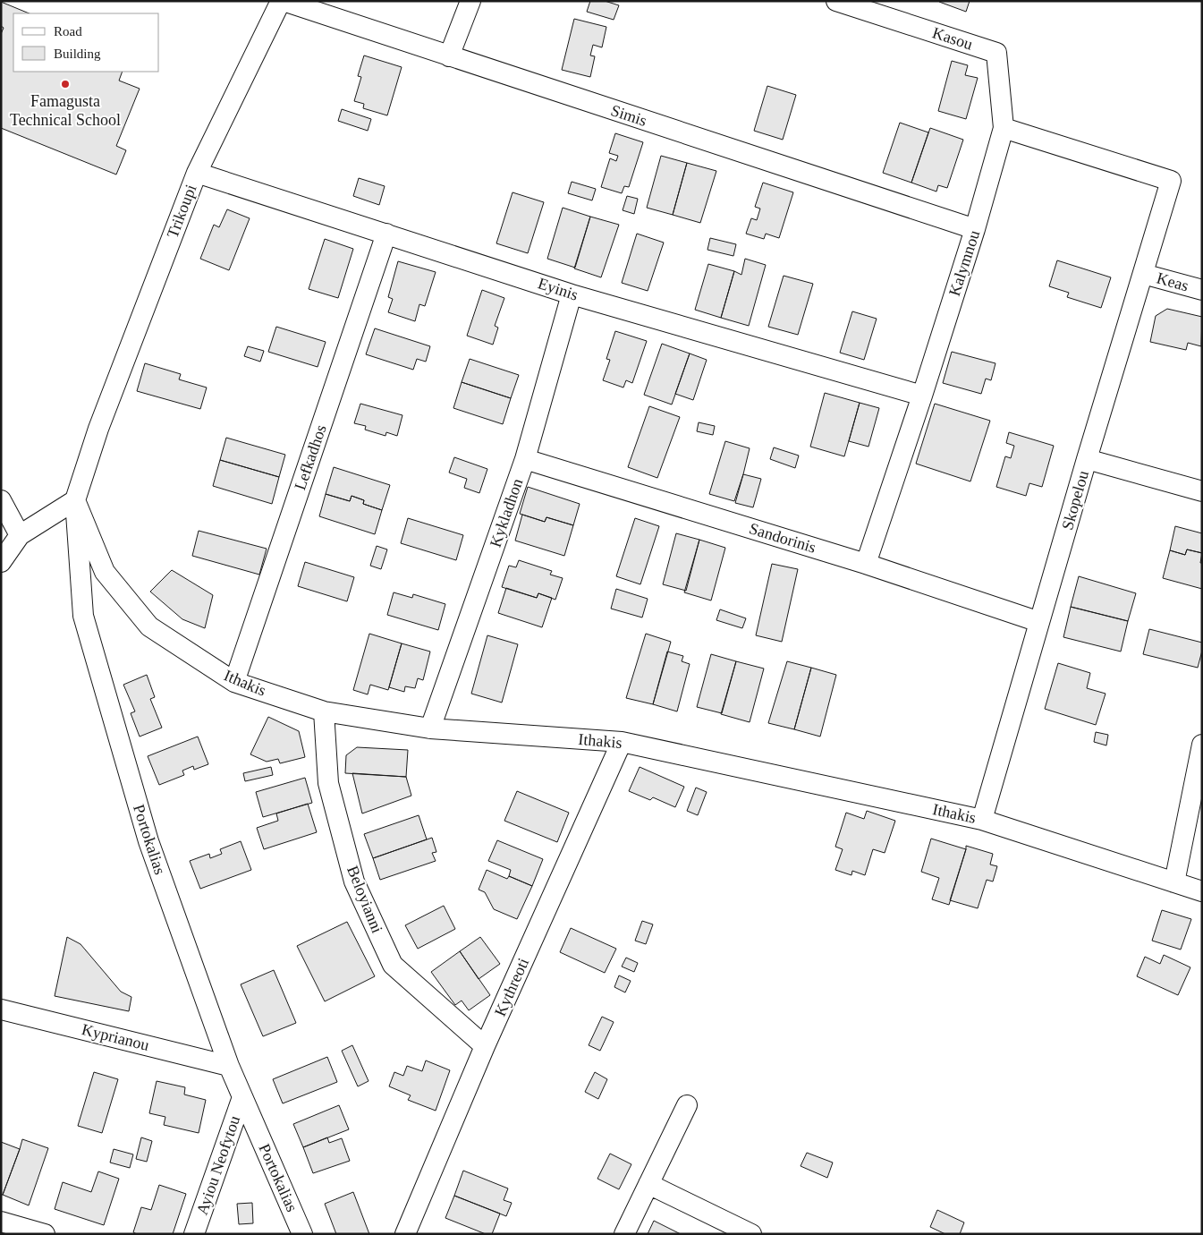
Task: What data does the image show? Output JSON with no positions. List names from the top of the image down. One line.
{"streets":{"street":["Kasou","Simis","Trikoupi","Kalymnou","Keas","Eyinis","Lefkadhos","Skopelou","Kykladhon","Sandorinis","Ithakis","Portokalias","Beloyianni","Kythreoti","Kyprianou","Ayiou Neofytou"]},"crossings":[["Kasou","Kalymnou"],["Kasou","Skopelou"],["Simis","Trikoupi"],["Simis","Kalymnou"],["Trikoupi","Eyinis"],["Trikoupi","Portokalias"],["Kalymnou","Eyinis"],["Kalymnou","Skopelou"],["Kalymnou","Sandorinis"],["Keas","Skopelou"],["Eyinis","Lefkadhos"],["Eyinis","Kykladhon"],["Lefkadhos","Ithakis"],["Skopelou","Sandorinis"],["Skopelou","Ithakis"],["Kykladhon","Sandorinis"],["Kykladhon","Ithakis"],["Ithakis","Portokalias"],["Ithakis","Beloyianni"],["Ithakis","Kythreoti"],["Portokalias","Kyprianou"],["Portokalias","Ayiou Neofytou"],["Beloyianni","Kythreoti"]],"places":["Famagusta Technical School"],"legend":["Road","Building"]}
